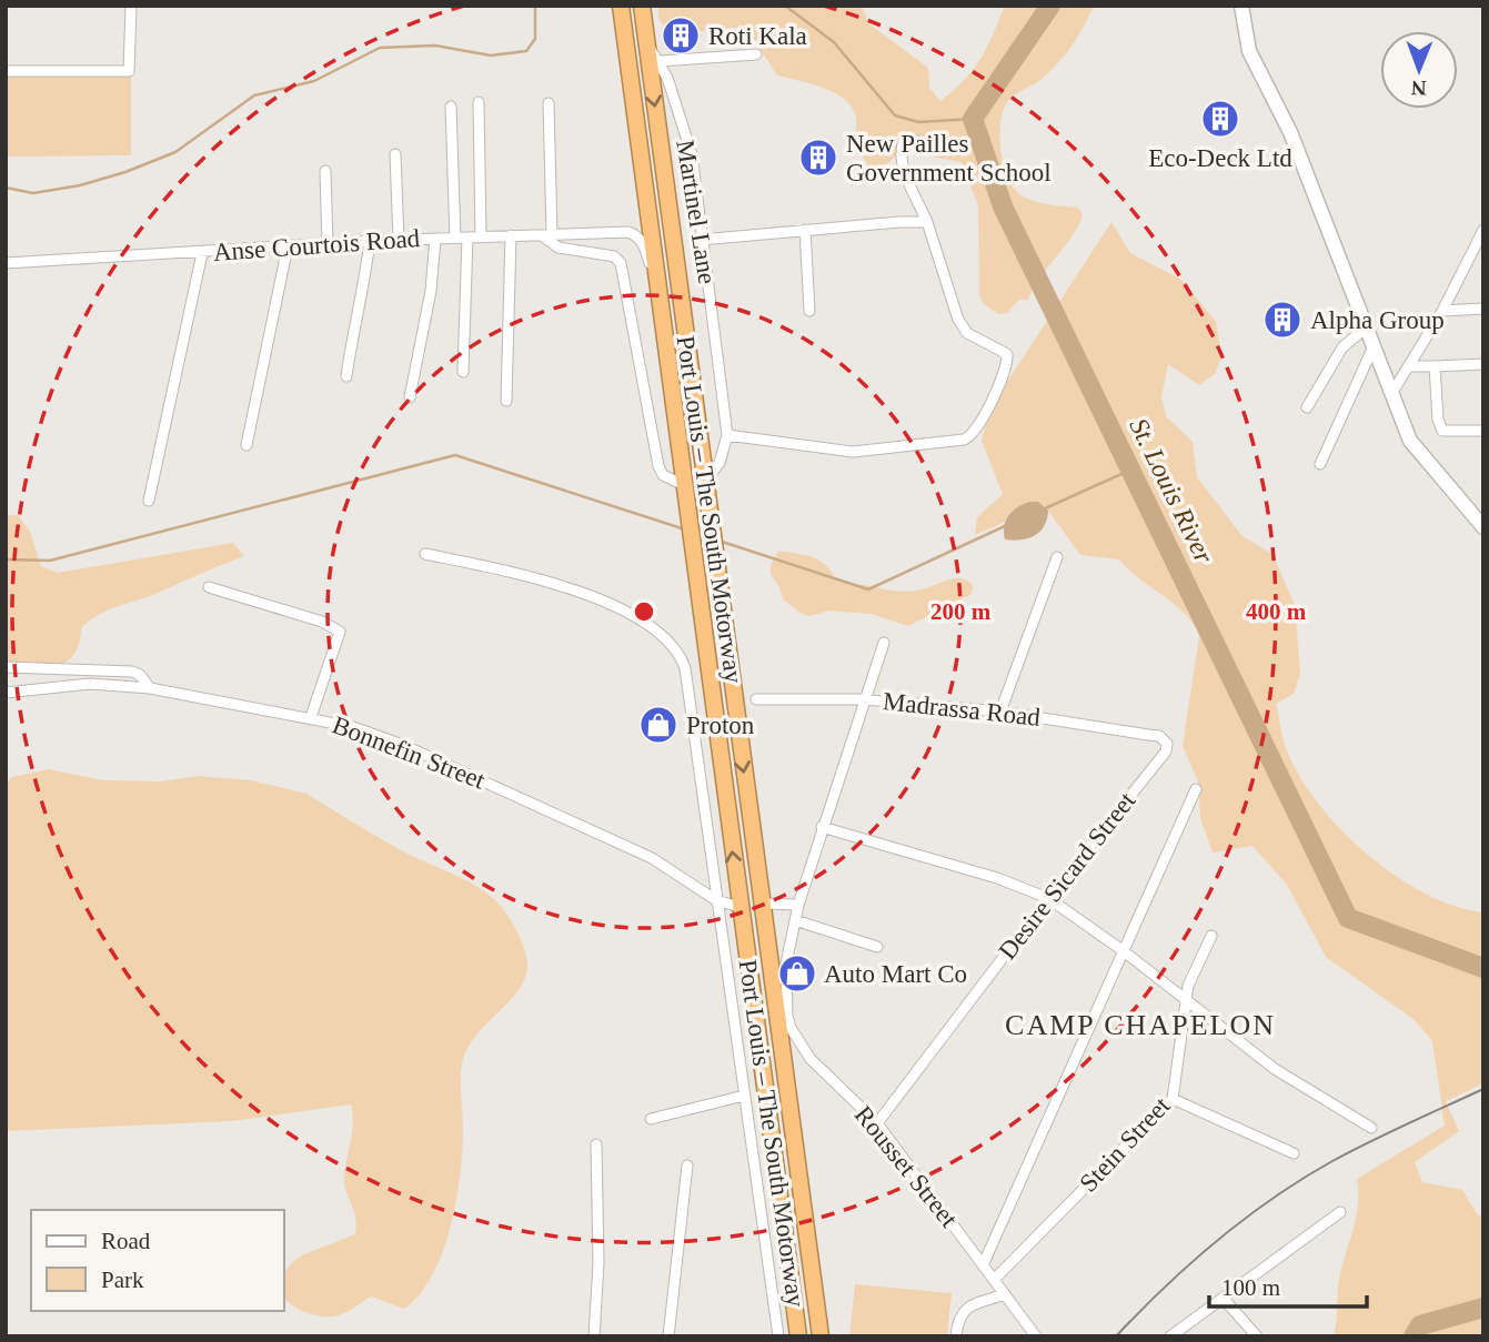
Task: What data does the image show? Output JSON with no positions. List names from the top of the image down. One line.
{"streets":{"highway":["Port Louis – The South Motorway"],"street":["Martinel Lane","Anse Courtois Road","Madrassa Road","Bonnefin Street","Desire Sicard Street","Stein Street","Rousset Street"]},"crossings":[["Martinel Lane","Port Louis – The South Motorway"],["Port Louis – The South Motorway","Bonnefin Street"],["Madrassa Road","Desire Sicard Street"],["Madrassa Road","Rousset Street"],["Desire Sicard Street","Rousset Street"],["Stein Street","Rousset Street"]],"districts":["CAMP CHAPELON"],"water":["St. Louis River"],"places":{"building":["Roti Kala","Eco-Deck Ltd","New Pailles Government School","Alpha Group"],"shop":["Proton","Auto Mart Co"]},"legend":["Road","Park"],"scale_bar":"100 m","north":"bottom","rings":["200 m","400 m"]}
